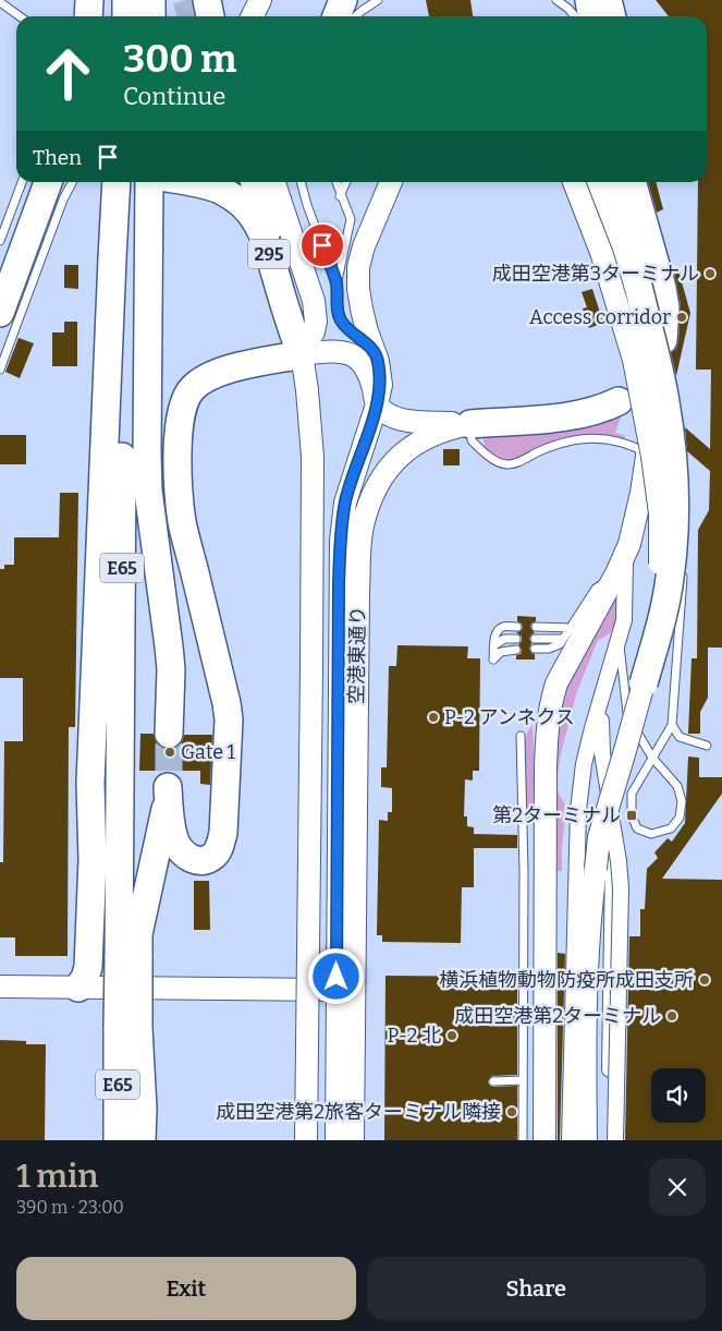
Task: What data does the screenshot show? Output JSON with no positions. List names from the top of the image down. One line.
{"streets":{"highway":["295","E65"],"street":["空港東通り"]},"crossings":[["295","E65"]],"places":{"other":["成田空港第3ターミナル","Access corridor","P-2 アンネクス","Gate 1","横浜植物動物防疫所成田支所","成田空港第2ターミナル","P-2 北","成田空港第2旅客ターミナル隣接"],"transit":["第2ターミナル"]},"page":{"turn":["300 m","Continue"],"then":"Then","heading":["1 min","390 m · 23:00"],"buttons":["Exit","Share"]}}
